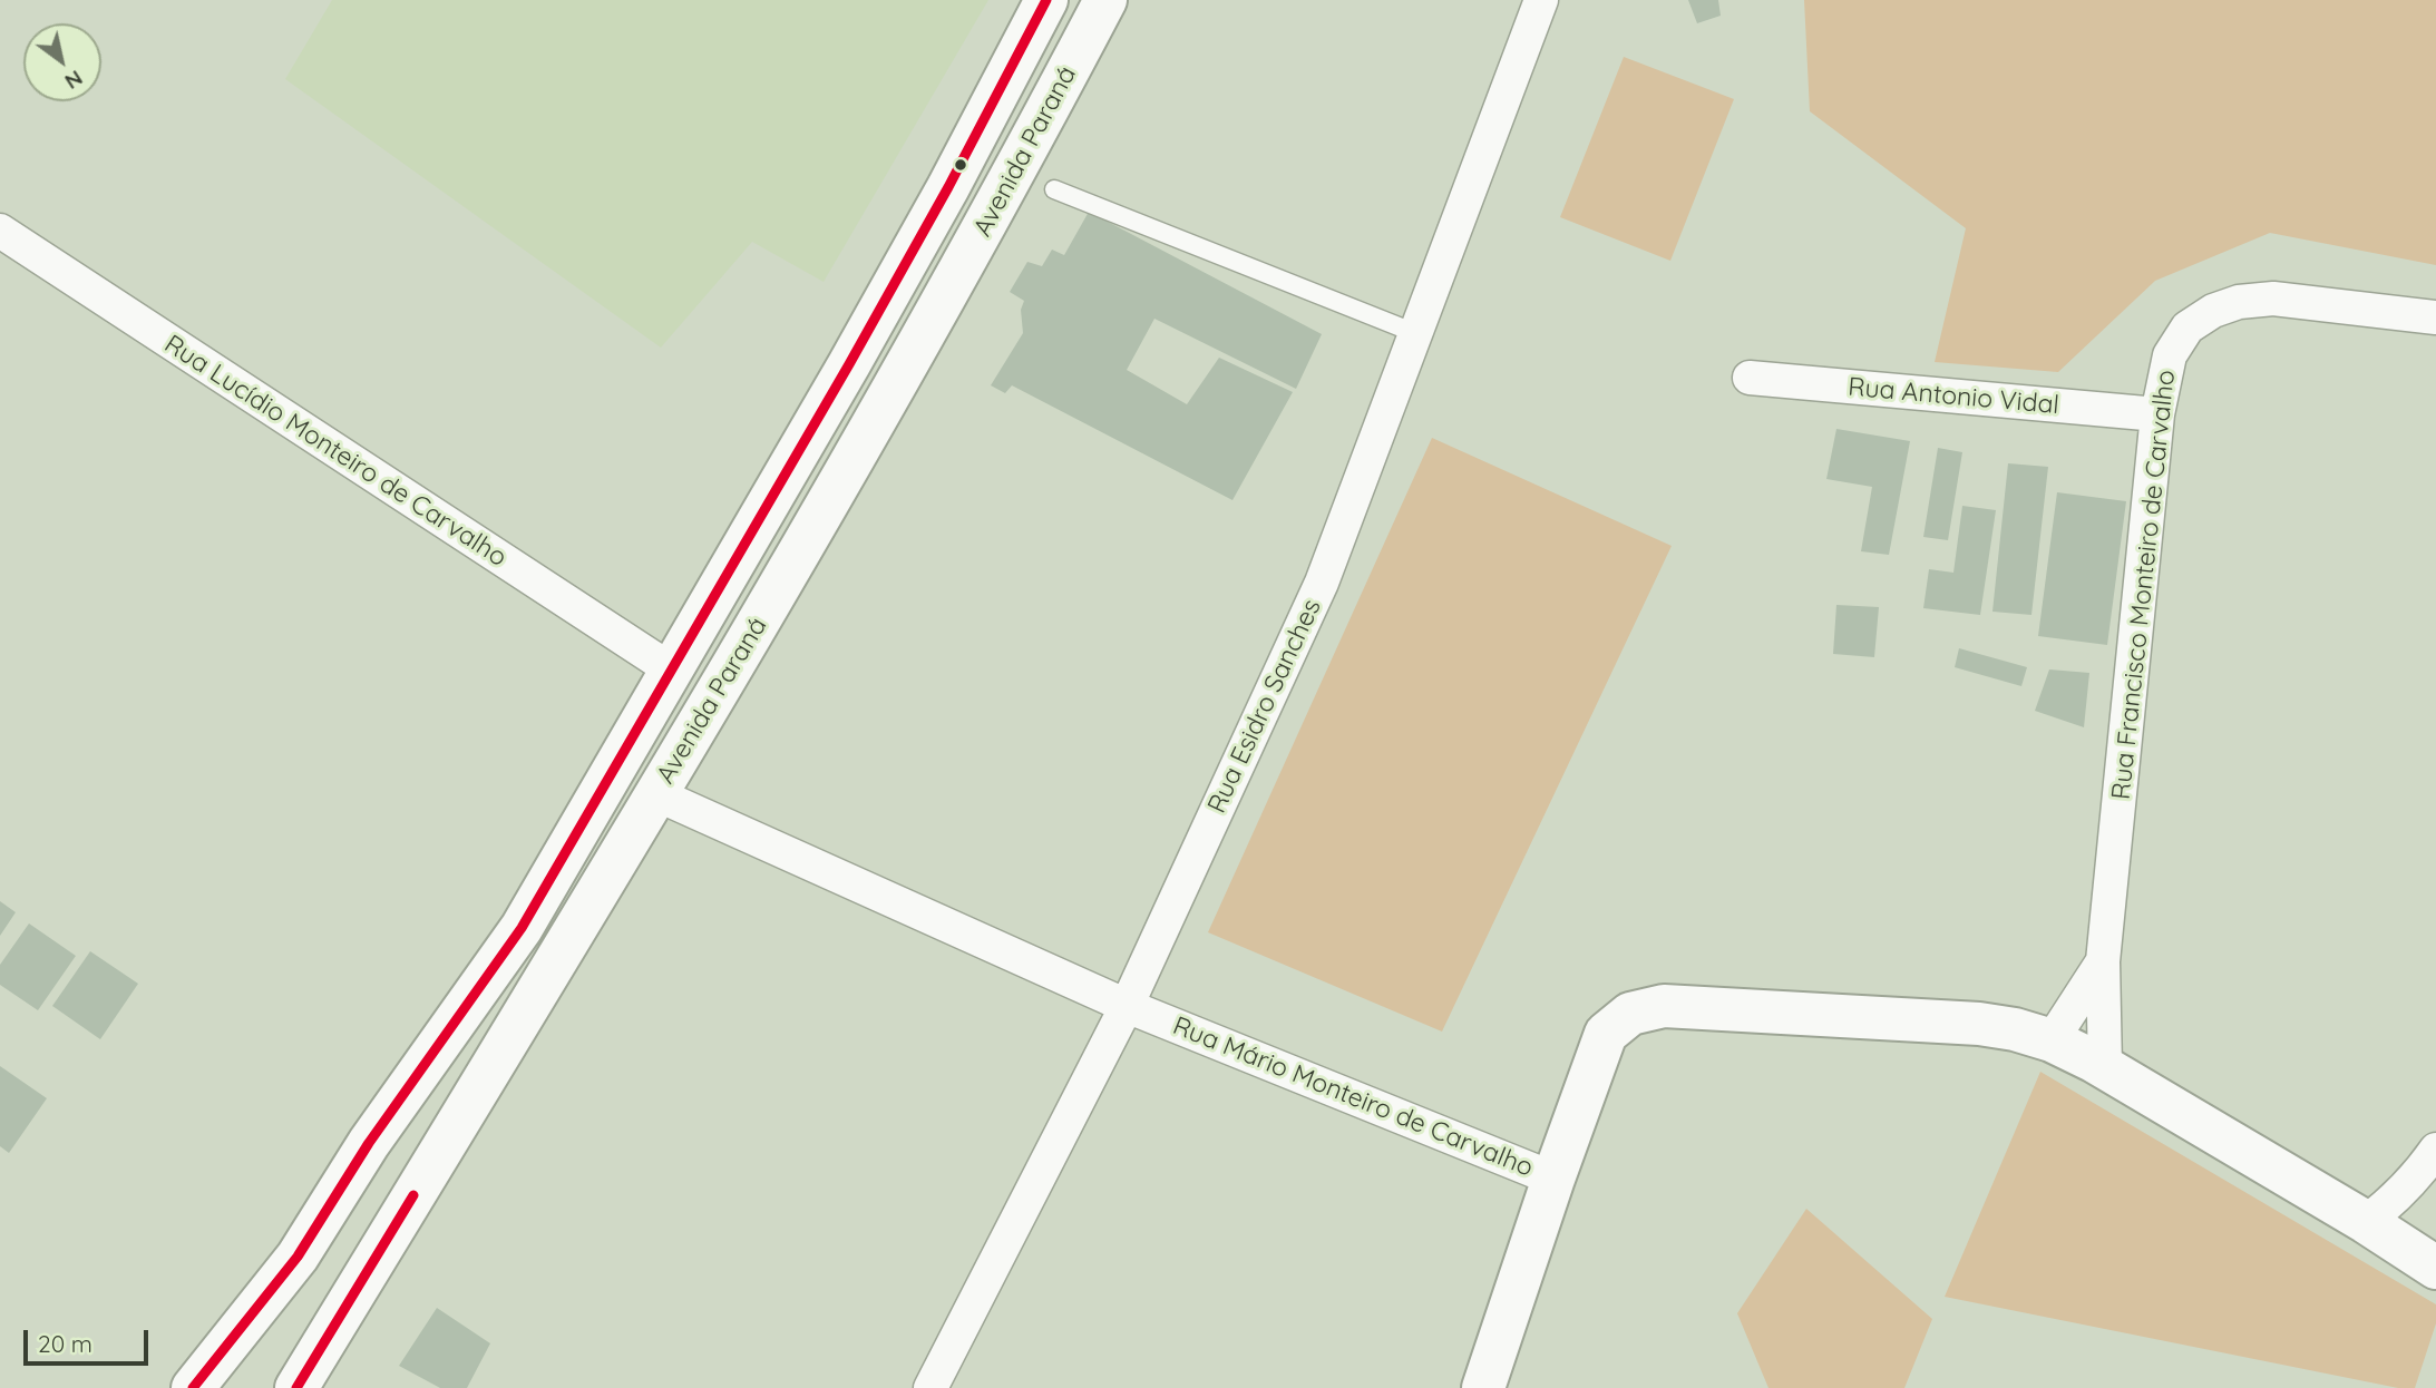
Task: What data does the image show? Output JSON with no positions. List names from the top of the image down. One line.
{"streets":{"main road":["Avenida Paraná","Rua Mário Monteiro de Carvalho"],"street":["Rua Antonio Vidal","Rua Lucídio Monteiro de Carvalho","Rua Francisco Monteiro de Carvalho","Rua Esidro Sanches"]},"crossings":[["Avenida Paraná","Rua Lucídio Monteiro de Carvalho"],["Avenida Paraná","Rua Mário Monteiro de Carvalho"],["Rua Antonio Vidal","Rua Francisco Monteiro de Carvalho"],["Rua Francisco Monteiro de Carvalho","Rua Mário Monteiro de Carvalho"],["Rua Esidro Sanches","Rua Mário Monteiro de Carvalho"]],"scale_bar":"20 m","north":"bottom right"}
